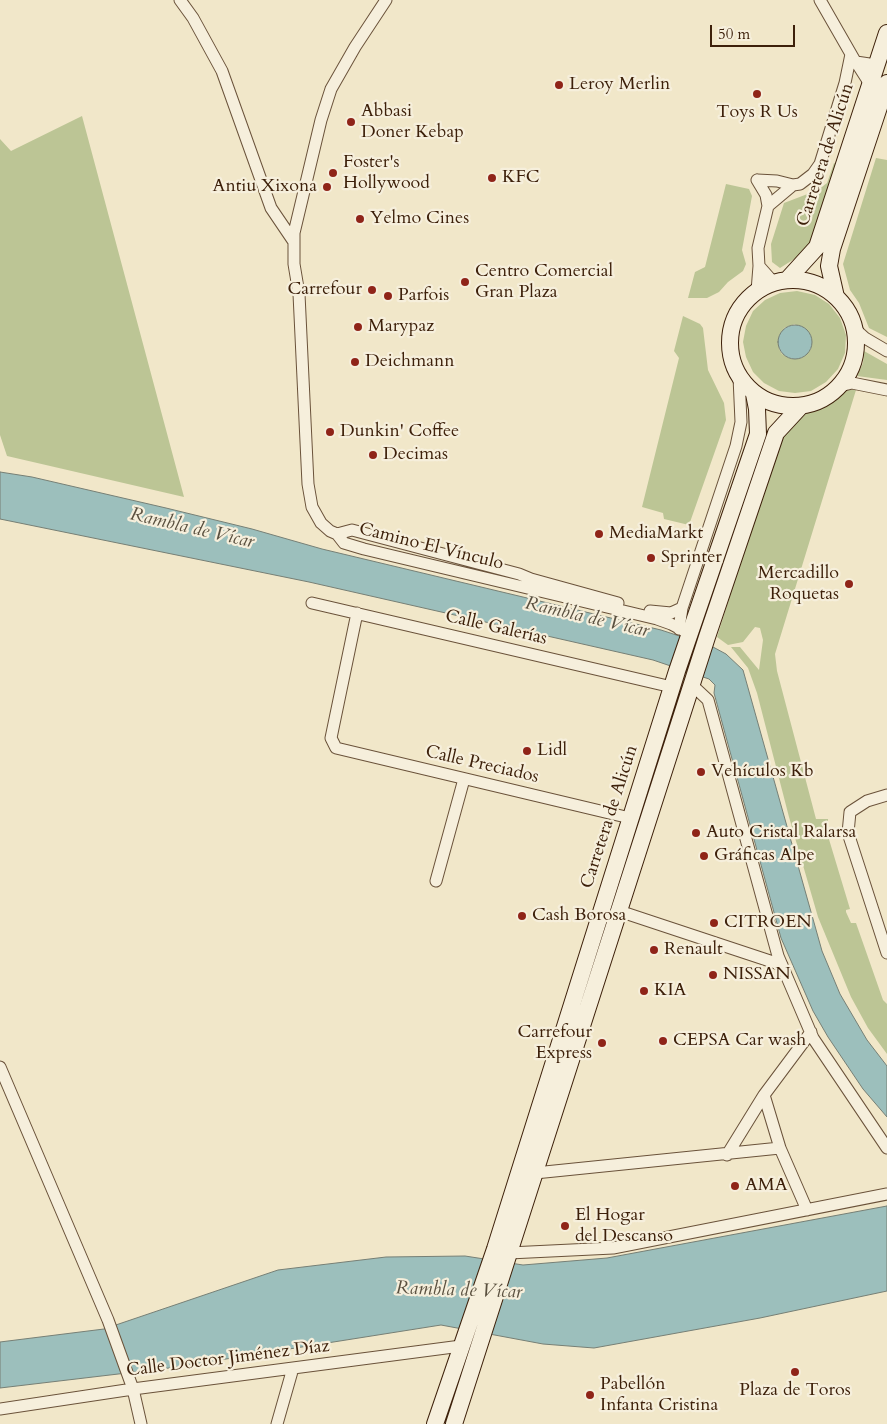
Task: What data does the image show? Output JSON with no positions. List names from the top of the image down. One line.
{"streets":{"main road":["Carretera de Alicún"],"street":["Camino El Vínculo","Calle Galerías","Calle Preciados","Calle Doctor Jiménez Díaz"]},"crossings":[["Carretera de Alicún","Camino El Vínculo"],["Carretera de Alicún","Calle Galerías"],["Carretera de Alicún","Calle Preciados"],["Carretera de Alicún","Calle Doctor Jiménez Díaz"],["Calle Galerías","Calle Preciados"]],"water":["Rambla de Vícar"],"places":["Leroy Merlin","Toys R Us","Abbasi Doner Kebap","Foster's Hollywood","KFC","Antiu Xixona","Yelmo Cines","Centro Comercial Gran Plaza","Carrefour","Parfois","Marypaz","Deichmann","Dunkin' Coffee","Decimas","MediaMarkt","Sprinter","Mercadillo Roquetas","Lidl","Vehículos Kb","Auto Cristal Ralarsa","Gráficas Alpe","Cash Borosa","CITROEN","Renault","NISSAN","KIA","CEPSA Car wash","Carrefour Express","AMA","El Hogar del Descanso","Plaza de Toros","Pabellón Infanta Cristina"],"scale_bar":"50 m"}
